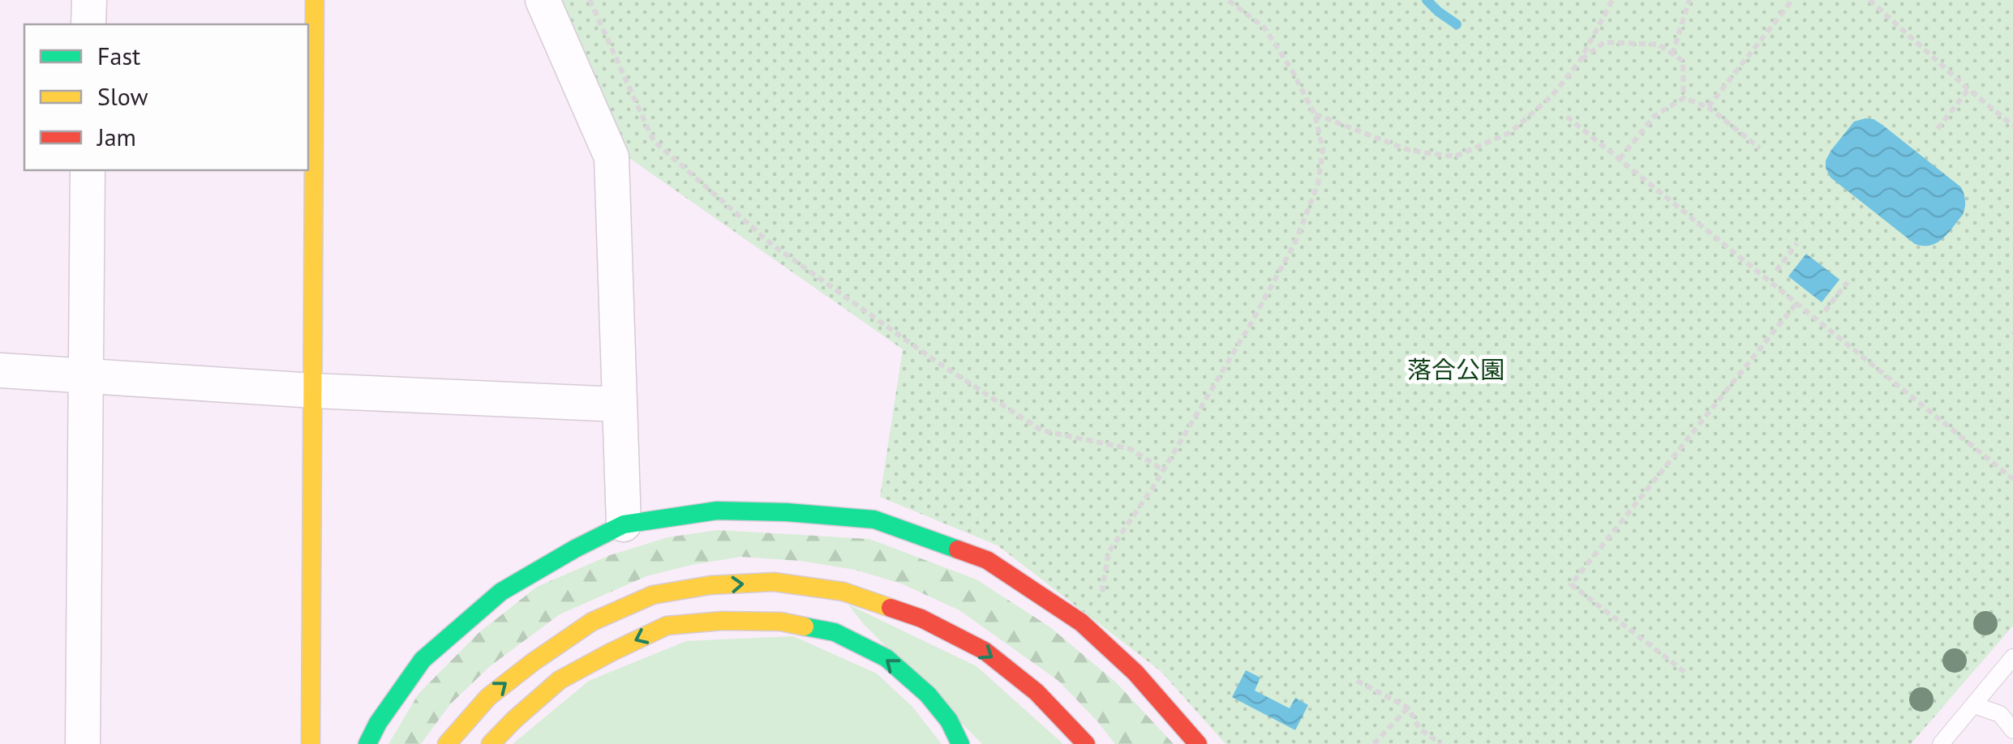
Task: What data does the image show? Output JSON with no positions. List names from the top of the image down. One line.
{"parks":["落合公園"],"legend":["Fast","Slow","Jam"]}
